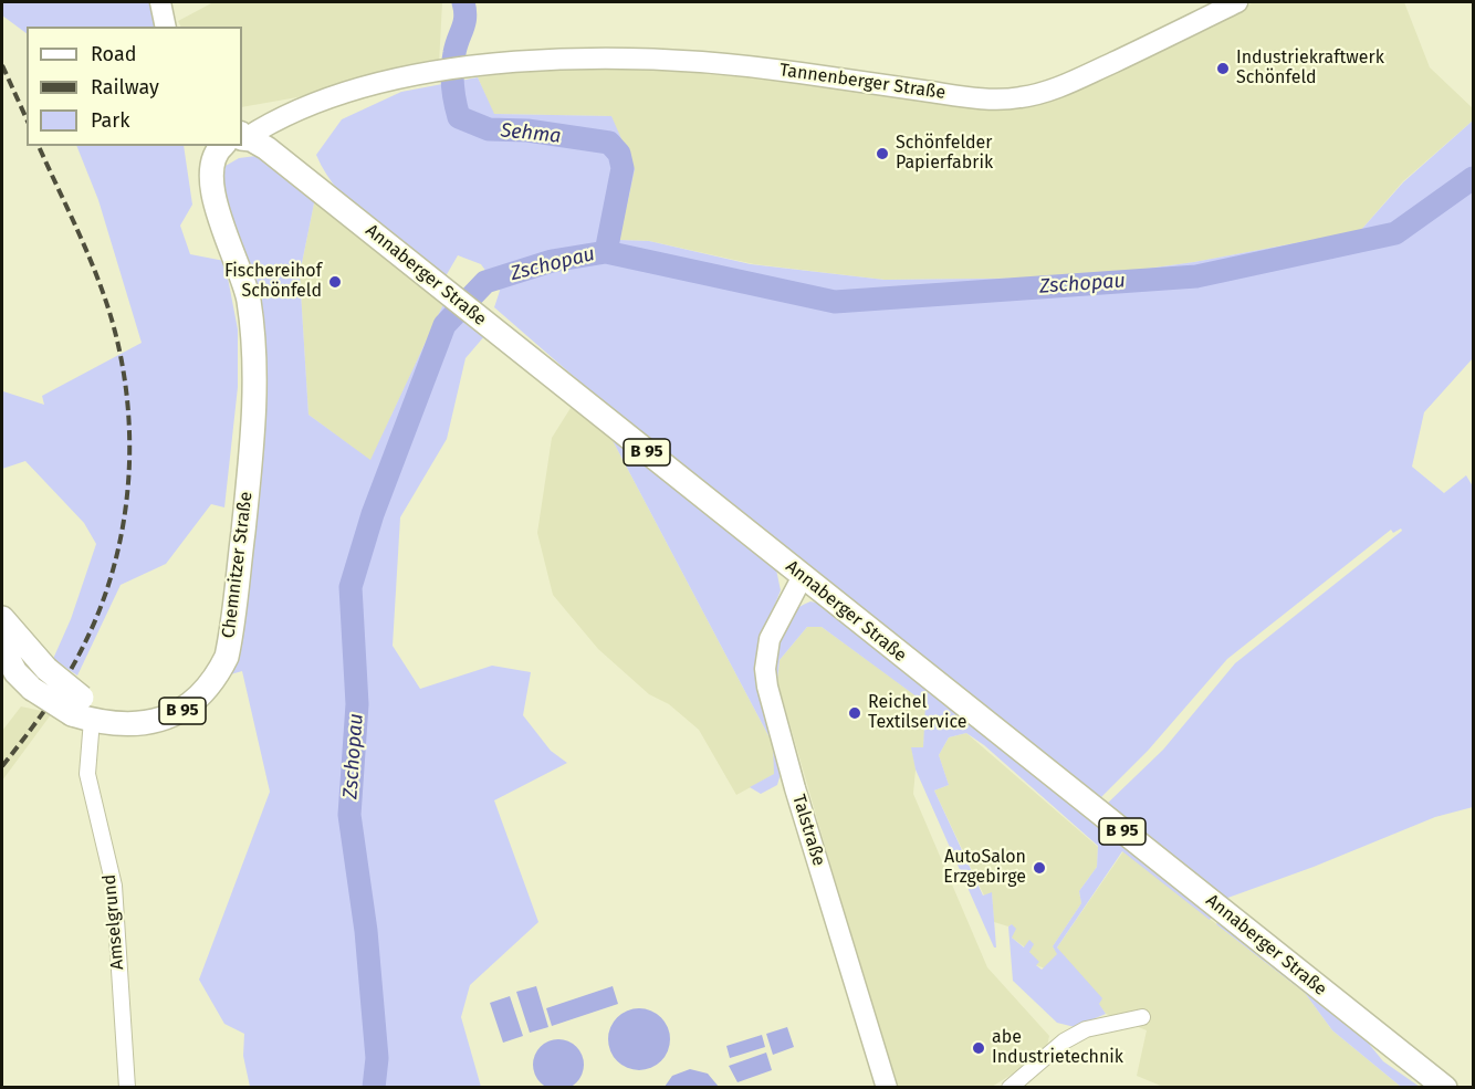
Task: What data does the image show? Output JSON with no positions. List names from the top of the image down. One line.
{"streets":{"main road":["Tannenberger Straße","Annaberger Straße","B 95","Chemnitzer Straße","Talstraße"],"street":["Amselgrund"]},"crossings":[["Annaberger Straße","Talstraße"],["Chemnitzer Straße","Amselgrund"]],"water":["Sehma","Zschopau"],"places":["Industriekraftwerk Schönfeld","Schönfelder Papierfabrik","Fischereihof Schönfeld","Reichel Textilservice","AutoSalon Erzgebirge","abe Industrietechnik"],"legend":["Road","Railway","Park"]}
